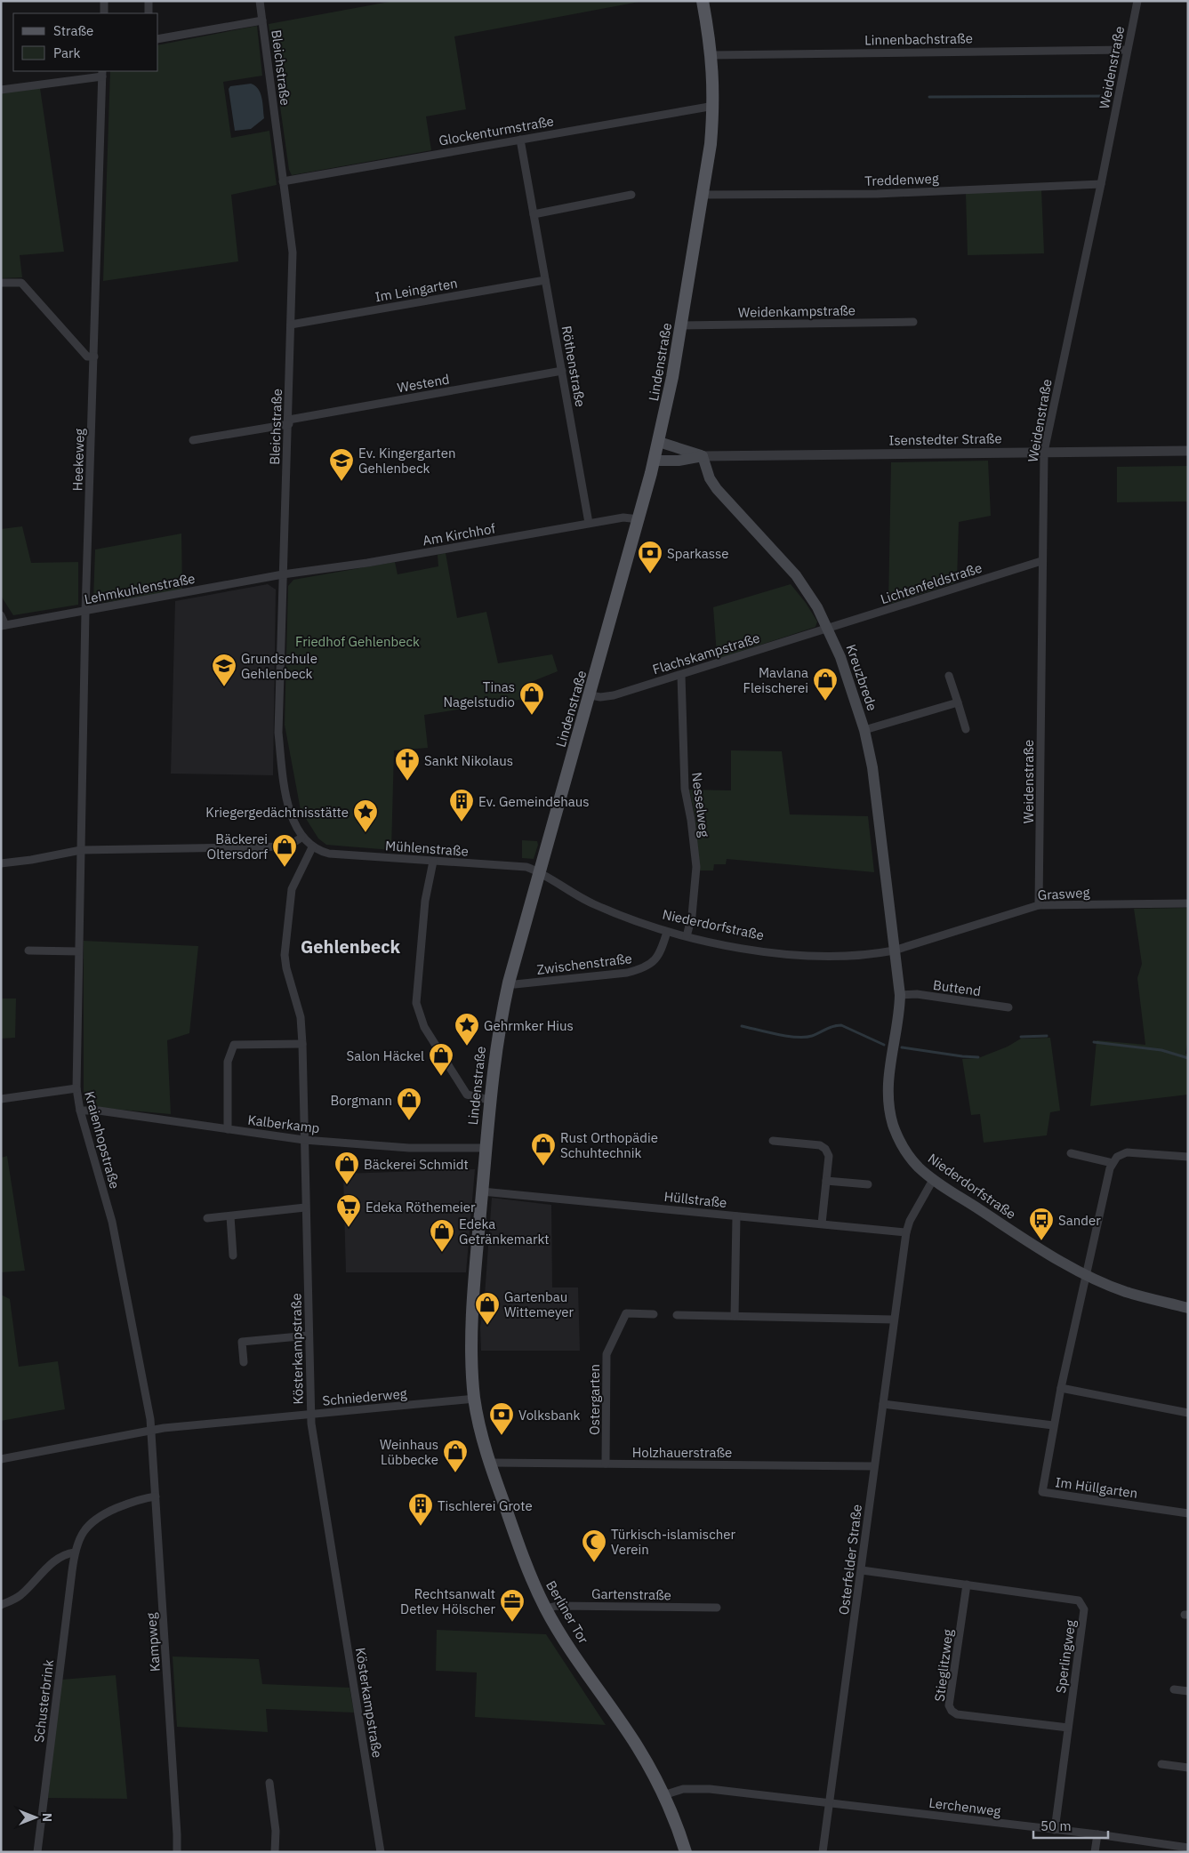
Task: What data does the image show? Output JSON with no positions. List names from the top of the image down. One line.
{"streets":{"main road":["Lindenstraße","Isenstedter Straße","Kreuzbrede","Niederdorfstraße","Berliner Tor"],"street":["Linnenbachstraße","Bleichstraße","Weidenstraße","Glockenturmstraße","Treddenweg","Im Leingarten","Weidenkampstraße","Röthenstraße","Westend","Heekeweg","Am Kirchhof","Lichtenfeldstraße","Lehmkuhlenstraße","Flachskampstraße","Nesselweg","Mühlenstraße","Grasweg","Zwischenstraße","Buttend","Kalberkamp","Kraienhopstraße","Hüllstraße","Kösterkampstraße","Schniederweg","Ostergarten","Holzhauerstraße","Im Hüllgarten","Osterfelder Straße","Gartenstraße","Kampweg","Sperlingweg","Stieglitzweg","Schusterbrink","Lerchenweg"]},"crossings":[["Linnenbachstraße","Weidenstraße"],["Linnenbachstraße","Lindenstraße"],["Bleichstraße","Glockenturmstraße"],["Bleichstraße","Im Leingarten"],["Bleichstraße","Westend"],["Bleichstraße","Am Kirchhof"],["Bleichstraße","Lehmkuhlenstraße"],["Bleichstraße","Mühlenstraße"],["Bleichstraße","Kösterkampstraße"],["Weidenstraße","Treddenweg"],["Weidenstraße","Isenstedter Straße"],["Weidenstraße","Lichtenfeldstraße"],["Weidenstraße","Grasweg"],["Glockenturmstraße","Lindenstraße"],["Glockenturmstraße","Röthenstraße"],["Treddenweg","Lindenstraße"],["Im Leingarten","Röthenstraße"],["Weidenkampstraße","Lindenstraße"],["Lindenstraße","Isenstedter Straße"],["Lindenstraße","Am Kirchhof"],["Lindenstraße","Flachskampstraße"],["Lindenstraße","Mühlenstraße"],["Lindenstraße","Niederdorfstraße"],["Lindenstraße","Zwischenstraße"],["Lindenstraße","Kalberkamp"],["Lindenstraße","Hüllstraße"],["Lindenstraße","Schniederweg"],["Lindenstraße","Berliner Tor"],["Röthenstraße","Westend"],["Röthenstraße","Am Kirchhof"],["Isenstedter Straße","Kreuzbrede"],["Heekeweg","Lehmkuhlenstraße"],["Heekeweg","Kraienhopstraße"],["Am Kirchhof","Lehmkuhlenstraße"],["Lichtenfeldstraße","Flachskampstraße"],["Lichtenfeldstraße","Kreuzbrede"],["Flachskampstraße","Kreuzbrede"],["Flachskampstraße","Nesselweg"],["Kreuzbrede","Grasweg"],["Kreuzbrede","Niederdorfstraße"],["Nesselweg","Niederdorfstraße"],["Mühlenstraße","Niederdorfstraße"],["Mühlenstraße","Kösterkampstraße"],["Grasweg","Niederdorfstraße"],["Niederdorfstraße","Zwischenstraße"],["Niederdorfstraße","Buttend"],["Niederdorfstraße","Im Hüllgarten"],["Niederdorfstraße","Osterfelder Straße"],["Kalberkamp","Kraienhopstraße"],["Kalberkamp","Kösterkampstraße"],["Kraienhopstraße","Schniederweg"],["Kraienhopstraße","Kampweg"],["Hüllstraße","Osterfelder Straße"],["Kösterkampstraße","Schniederweg"],["Schniederweg","Kampweg"],["Ostergarten","Holzhauerstraße"],["Holzhauerstraße","Osterfelder Straße"],["Holzhauerstraße","Berliner Tor"],["Osterfelder Straße","Sperlingweg"],["Osterfelder Straße","Lerchenweg"],["Gartenstraße","Berliner Tor"],["Berliner Tor","Lerchenweg"],["Kampweg","Schusterbrink"],["Sperlingweg","Stieglitzweg"],["Sperlingweg","Lerchenweg"]],"districts":["Gehlenbeck"],"parks":["Friedhof Gehlenbeck"],"places":{"school or university":["Ev. Kingergarten Gehlenbeck","Grundschule Gehlenbeck"],"bank":["Sparkasse","Volksbank"],"shop":["Mavlana Fleischerei","Tinas Nagelstudio","Bäckerei Oltersdorf","Salon Häckel","Borgmann","Rust Orthopädie Schuhtechnik","Bäckerei Schmidt","Edeka Getränkemarkt","Gartenbau Wittemeyer","Weinhaus Lübbecke"],"church":["Sankt Nikolaus"],"building":["Ev. Gemeindehaus","Tischlerei Grote"],"place":["Kriegergedächtnisstätte","Gehrmker Hius"],"supermarket":["Edeka Röthemeier"],"bus stop":["Sander"],"mosque":["Türkisch-islamischer Verein"],"office":["Rechtsanwalt Detlev Hölscher"]},"legend":["Straße","Park"],"scale_bar":"50 m","north":"right"}
